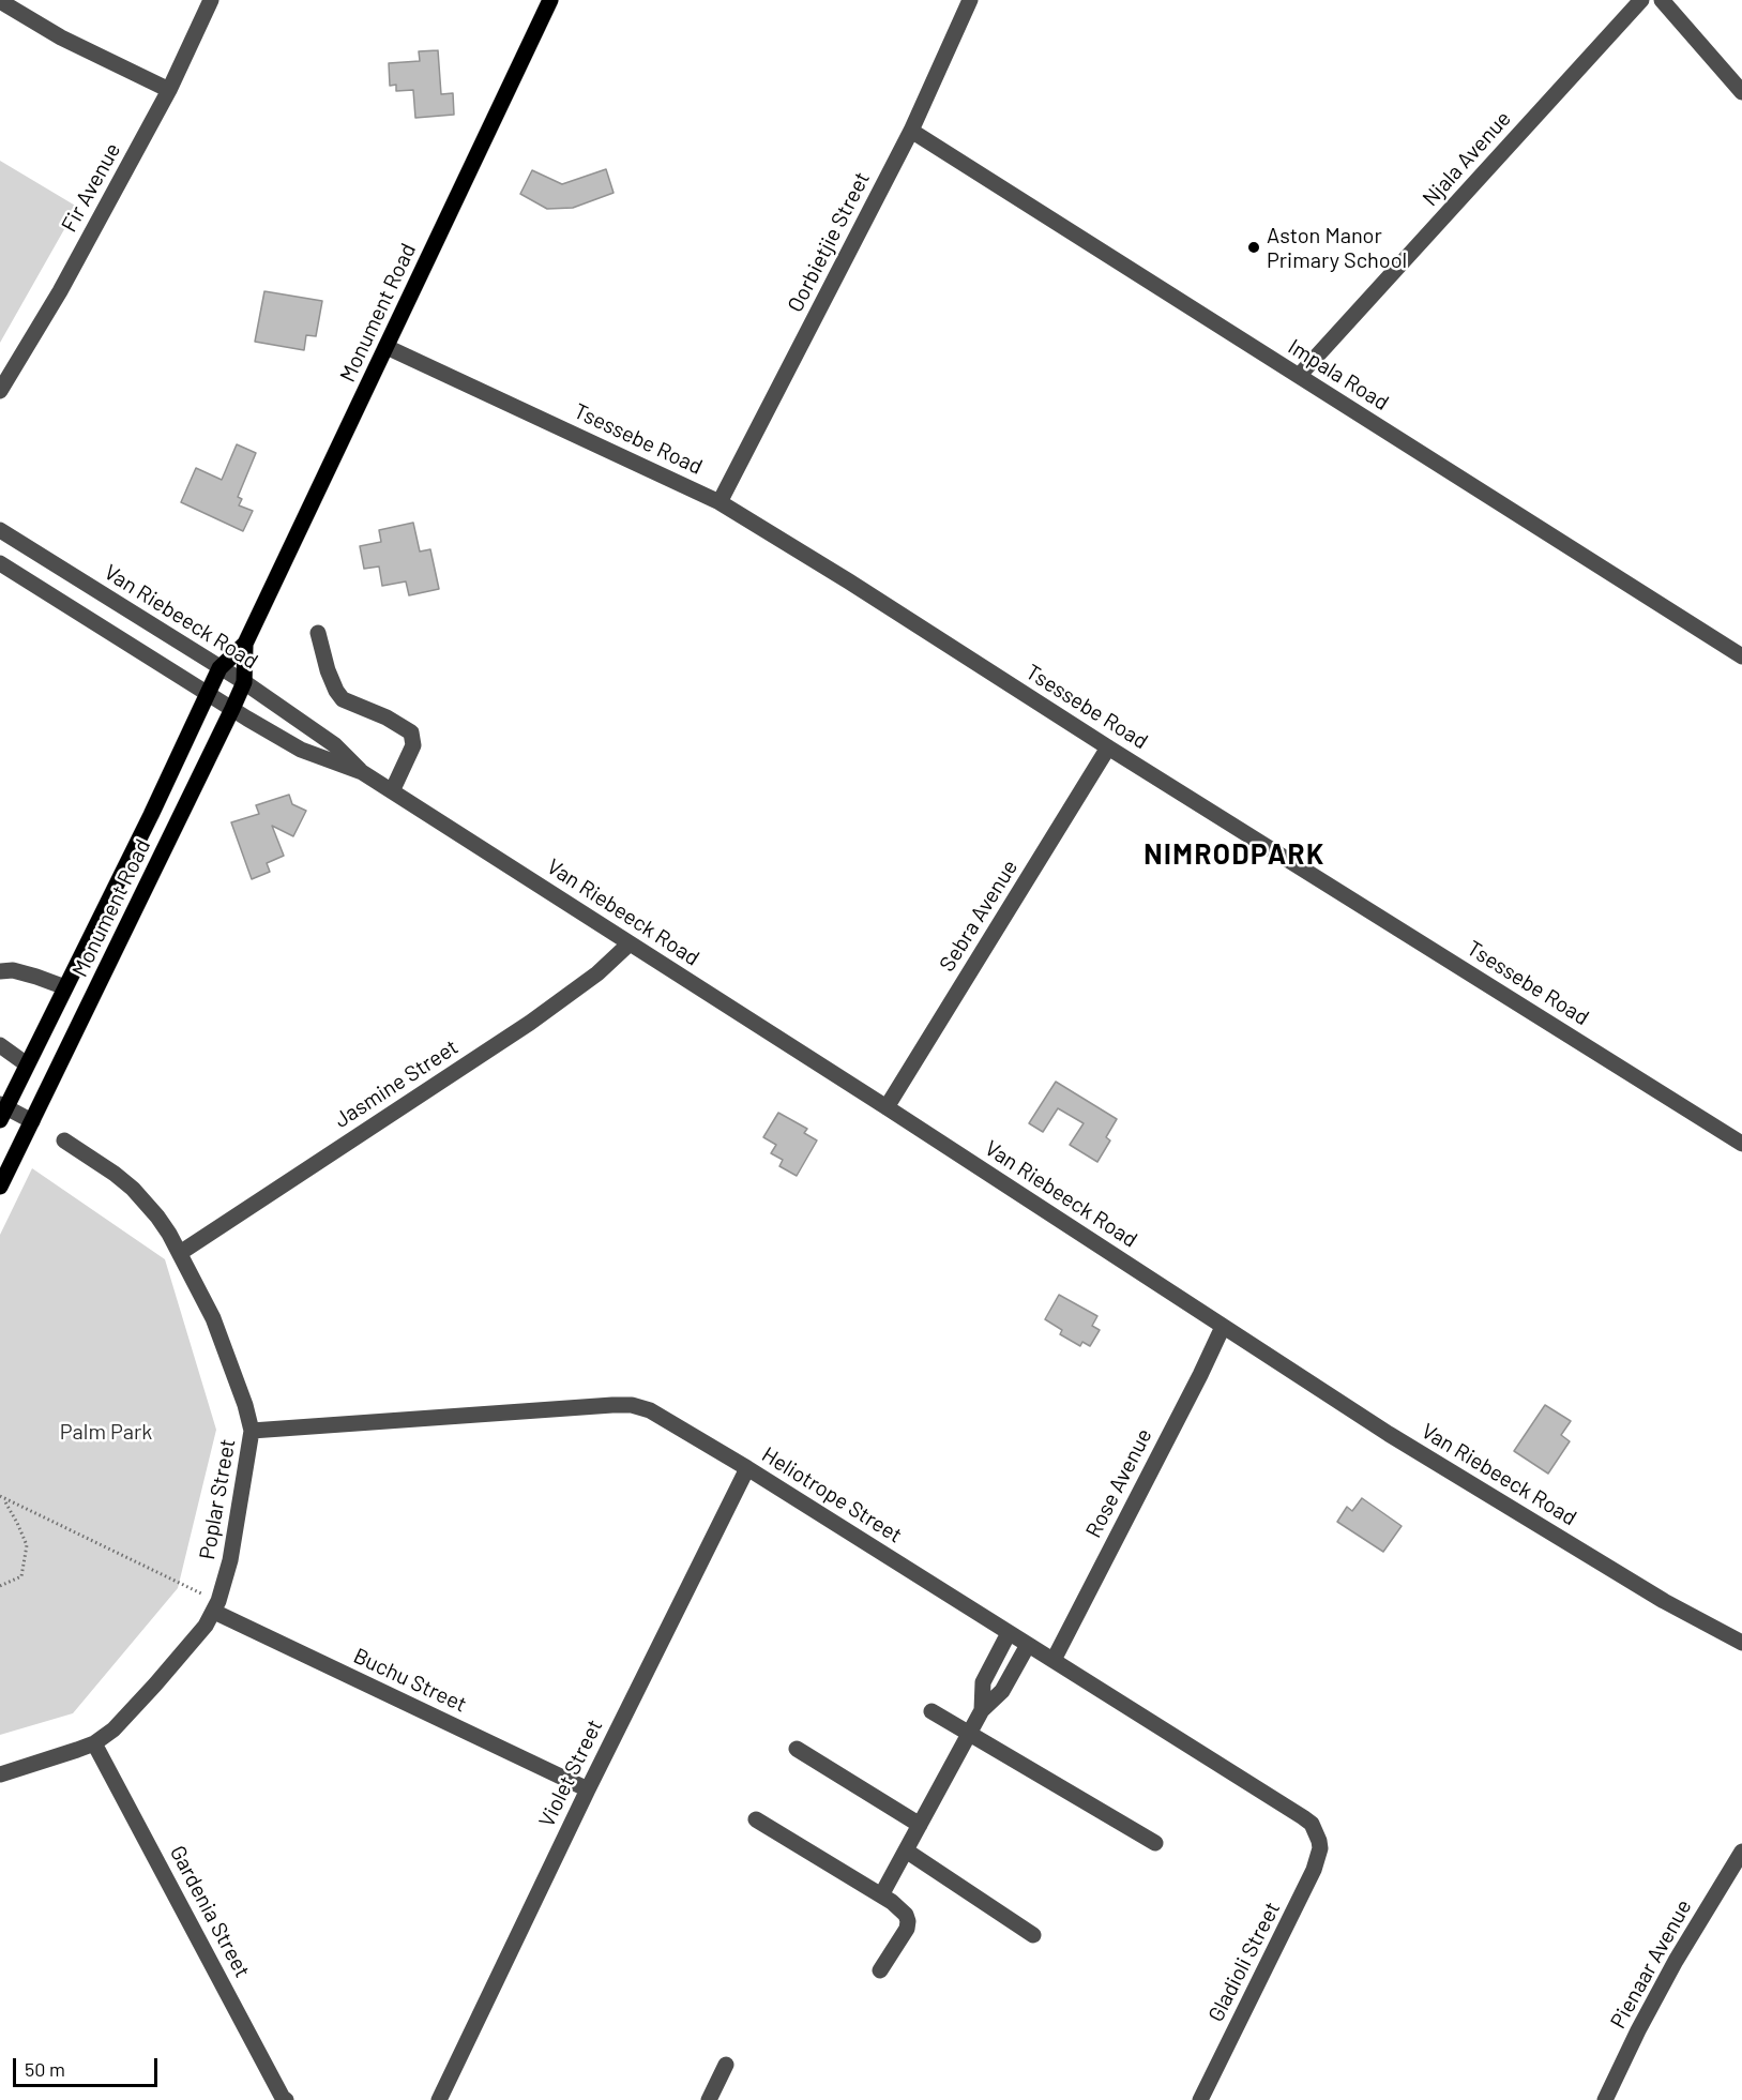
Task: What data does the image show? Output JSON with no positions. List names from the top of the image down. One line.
{"streets":{"main road":["Monument Road"],"street":["Njala Avenue","Fir Avenue","Oorbietjie Street","Impala Road","Tsessebe Road","Van Riebeeck Road","Sebra Avenue","Jasmine Street","Rose Avenue","Heliotrope Street","Poplar Street","Buchu Street","Violet Street","Gardenia Street","Gladioli Street","Pienaar Avenue"]},"crossings":[["Njala Avenue","Impala Road"],["Oorbietjie Street","Impala Road"],["Oorbietjie Street","Tsessebe Road"],["Monument Road","Tsessebe Road"],["Monument Road","Van Riebeeck Road"],["Tsessebe Road","Sebra Avenue"],["Van Riebeeck Road","Sebra Avenue"],["Van Riebeeck Road","Jasmine Street"],["Van Riebeeck Road","Rose Avenue"],["Jasmine Street","Poplar Street"],["Rose Avenue","Heliotrope Street"],["Heliotrope Street","Poplar Street"],["Heliotrope Street","Violet Street"],["Heliotrope Street","Gladioli Street"],["Poplar Street","Buchu Street"],["Poplar Street","Gardenia Street"],["Buchu Street","Violet Street"]],"districts":["NIMRODPARK"],"parks":["Palm Park"],"places":["Aston Manor Primary School"],"scale_bar":"50 m"}
